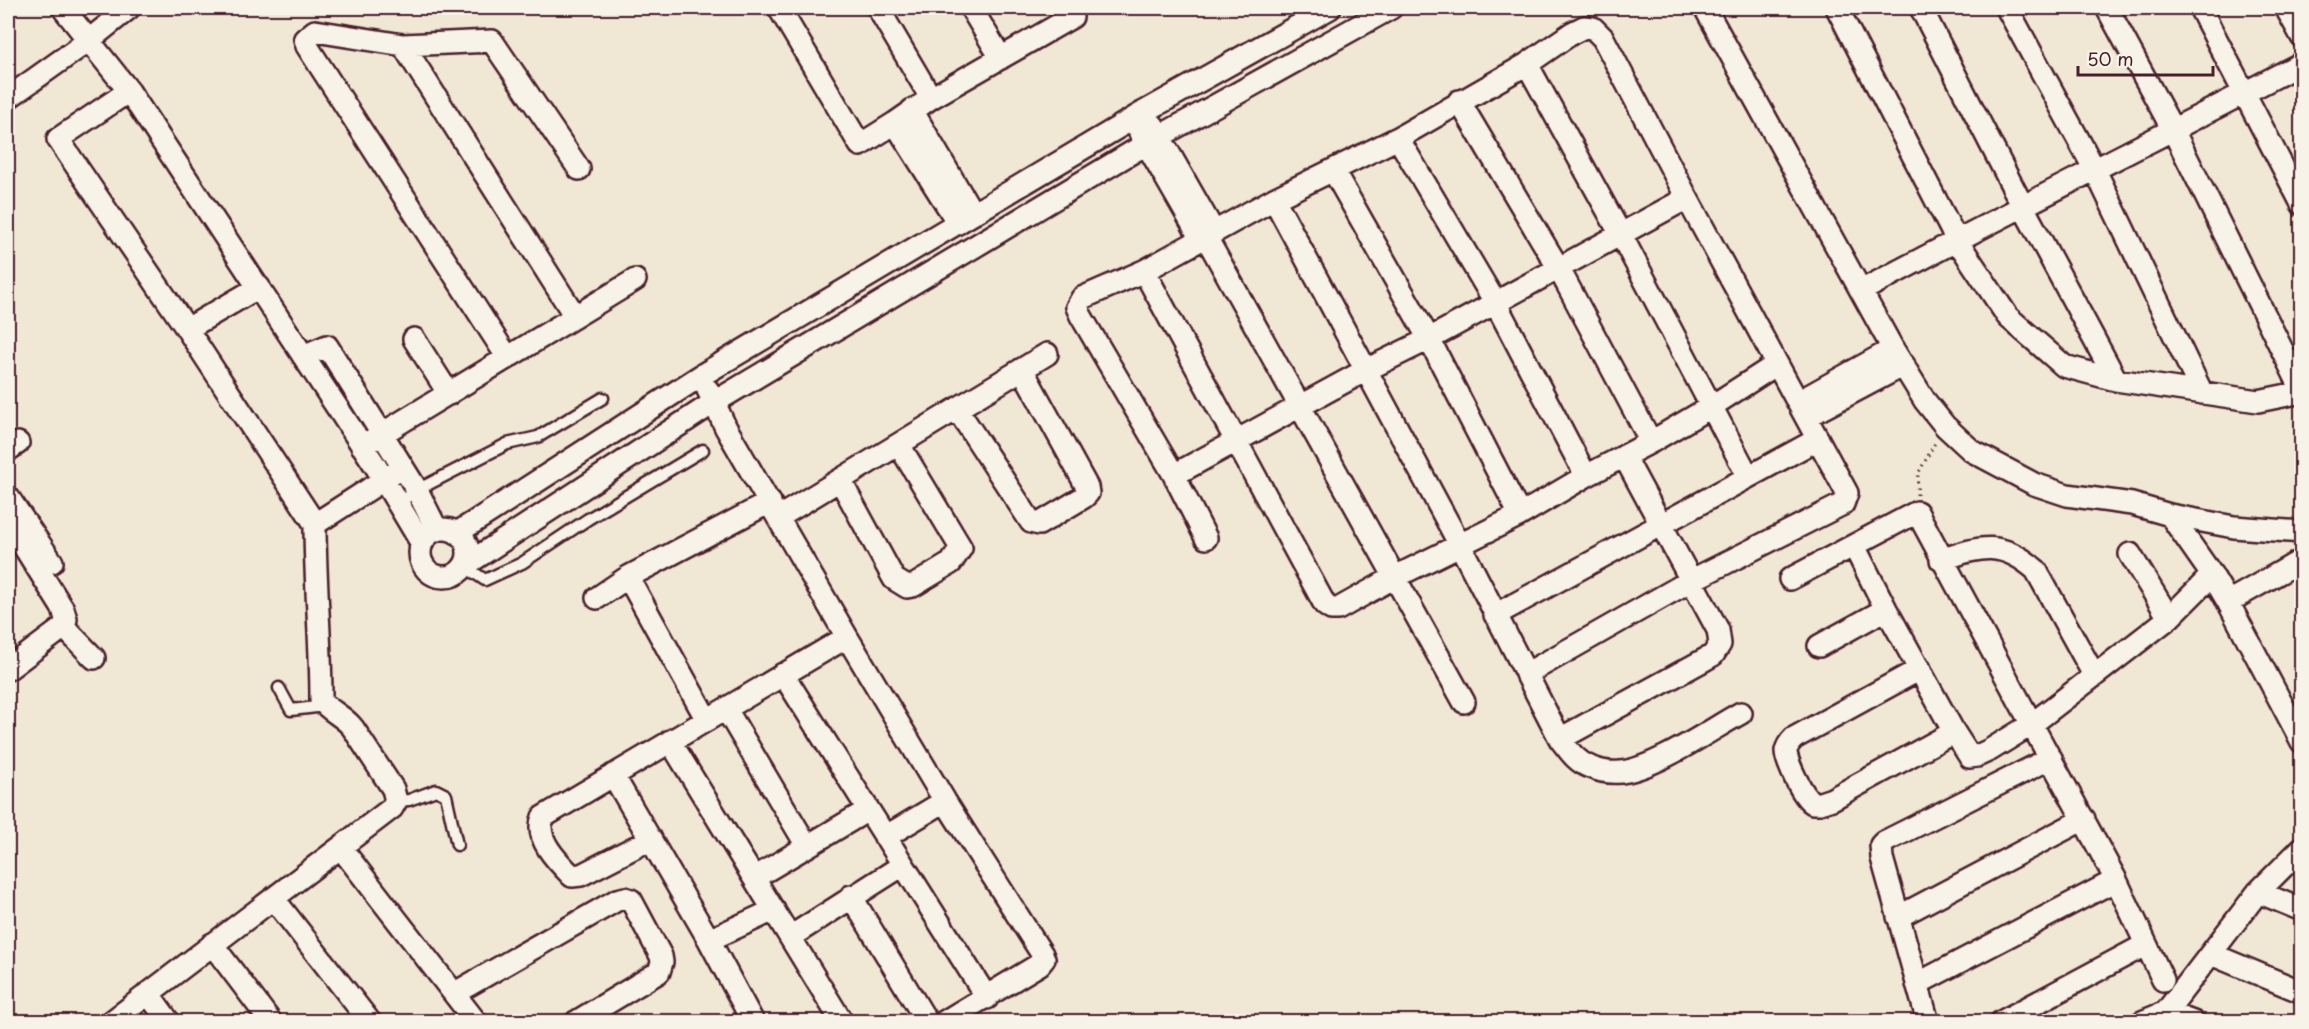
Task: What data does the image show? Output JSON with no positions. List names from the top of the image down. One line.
{"scale_bar":"50 m"}
